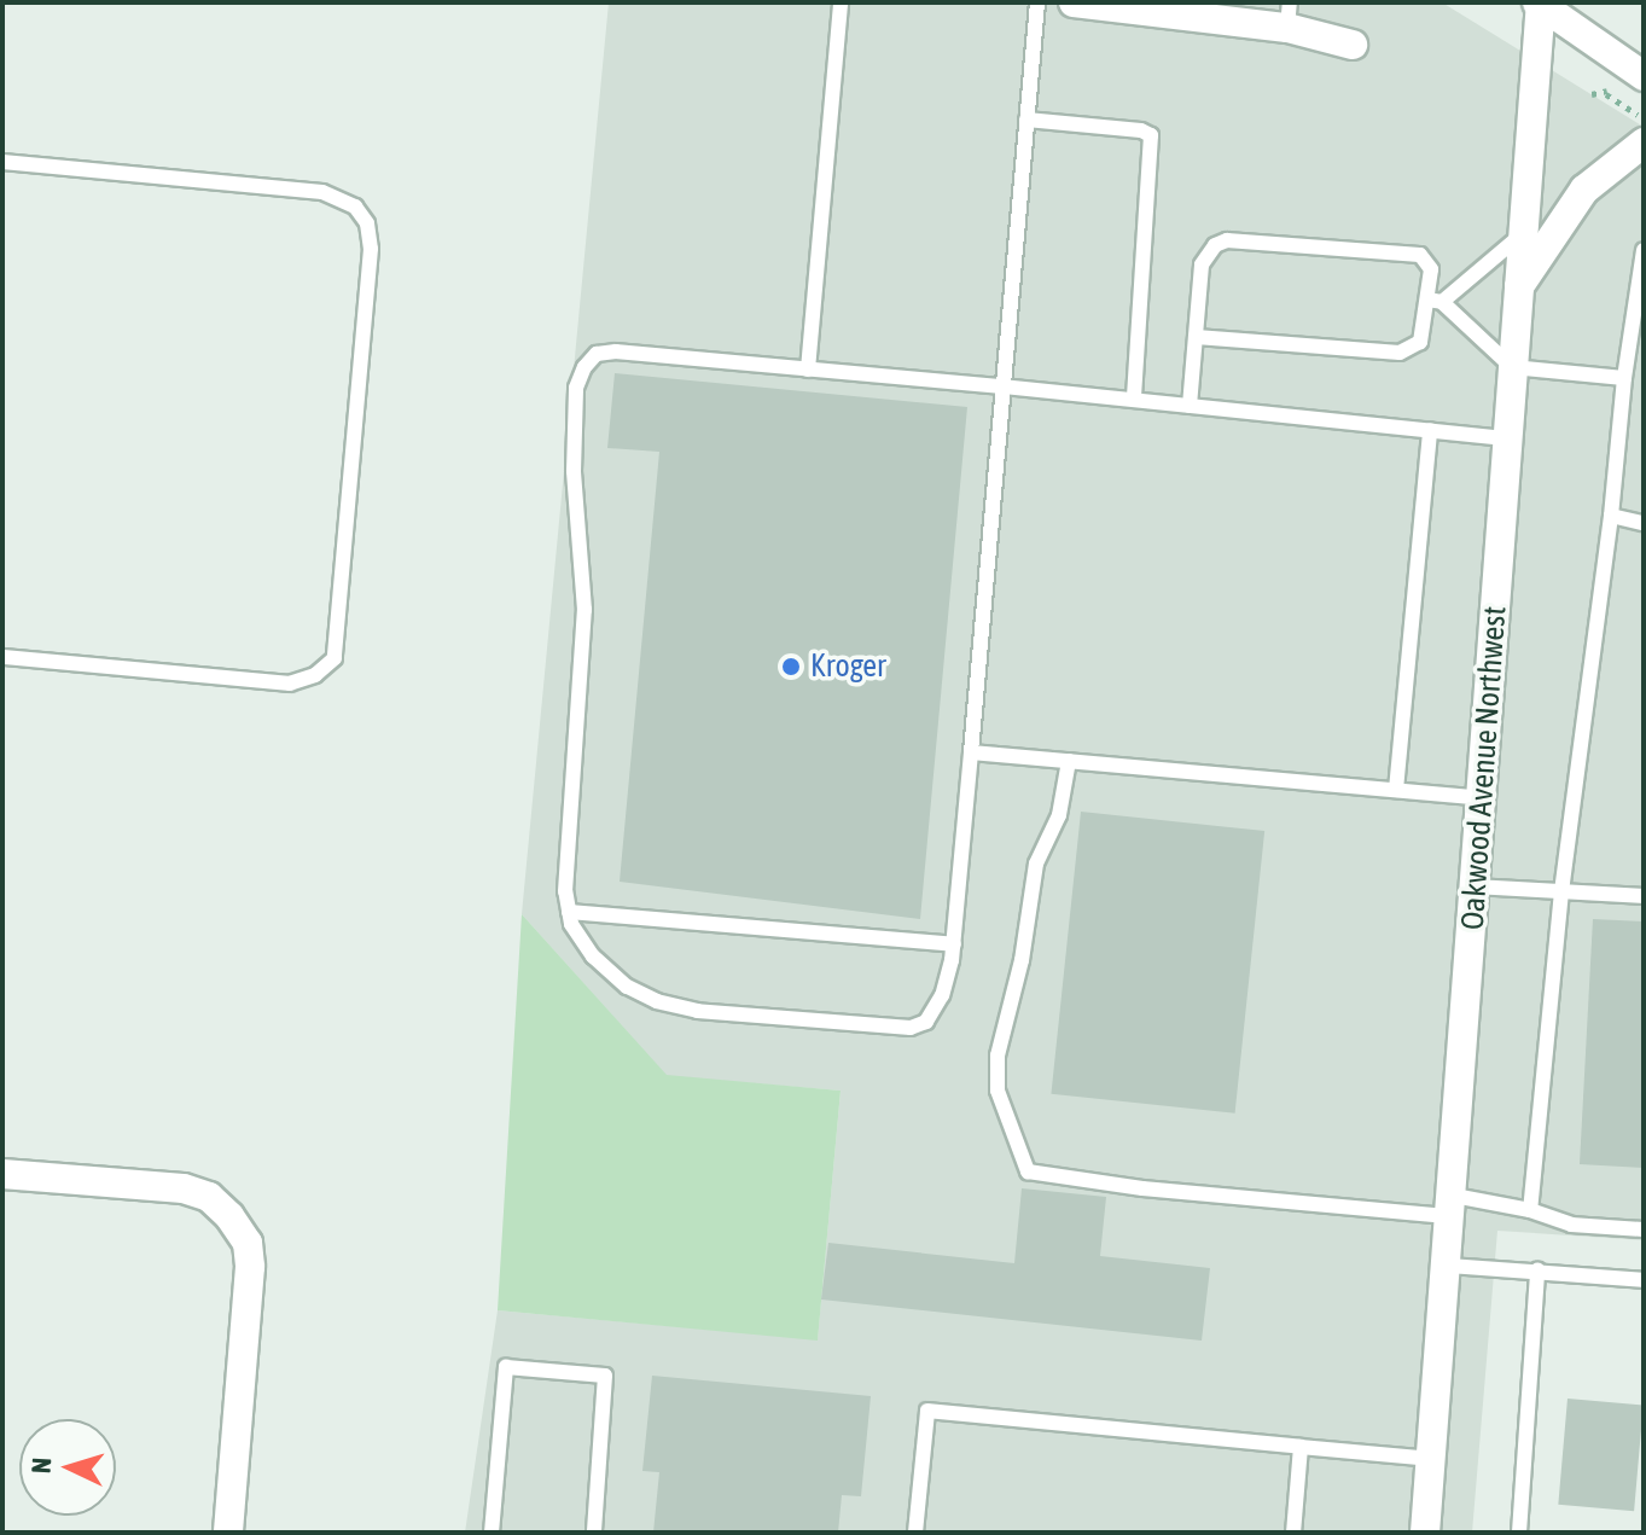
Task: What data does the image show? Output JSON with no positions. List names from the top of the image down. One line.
{"streets":{"street":["Oakwood Avenue Northwest"]},"places":["Kroger"],"north":"left"}
